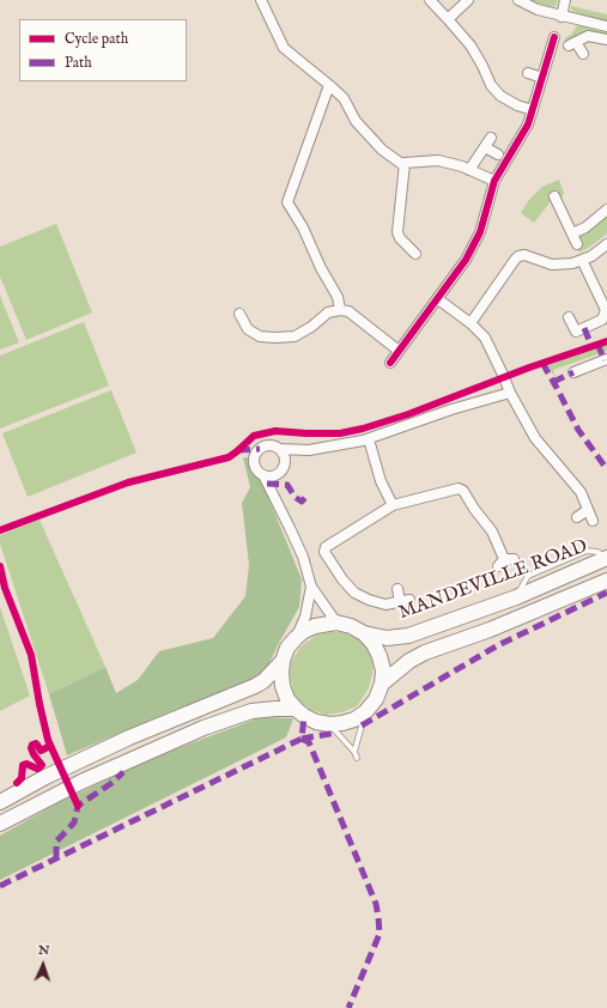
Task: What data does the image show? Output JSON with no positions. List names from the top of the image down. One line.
{"streets":{"main road":["MANDEVILLE ROAD"]},"legend":["Cycle path","Path"],"north":"top"}
